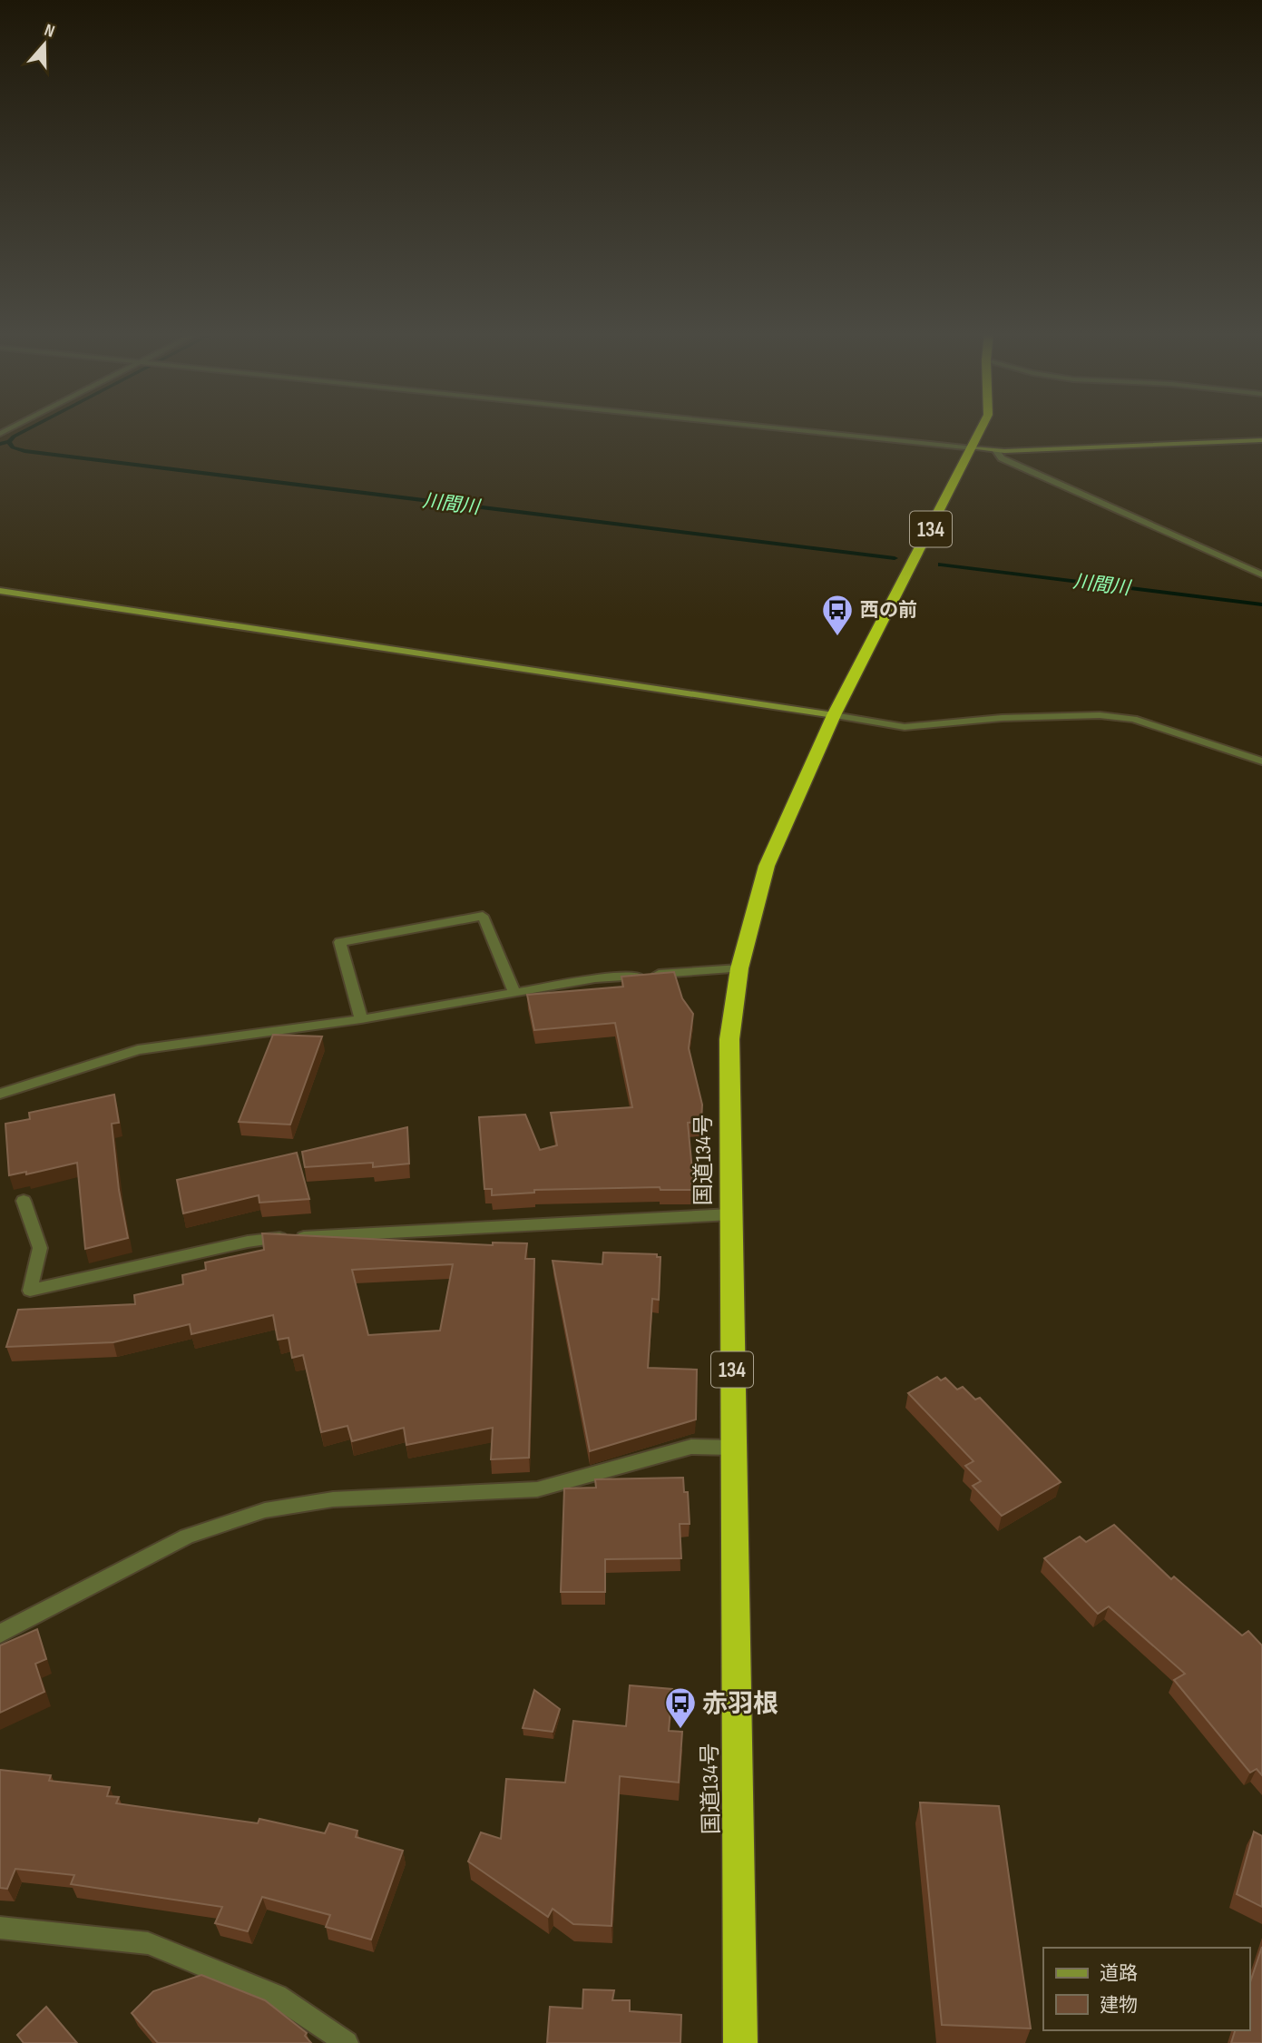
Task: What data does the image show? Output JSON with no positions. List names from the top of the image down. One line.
{"streets":{"highway":["134","国道134号"]},"water":["川間川"],"places":{"bus stop":["西の前","赤羽根"]},"legend":["道路","建物"],"north":"top"}
